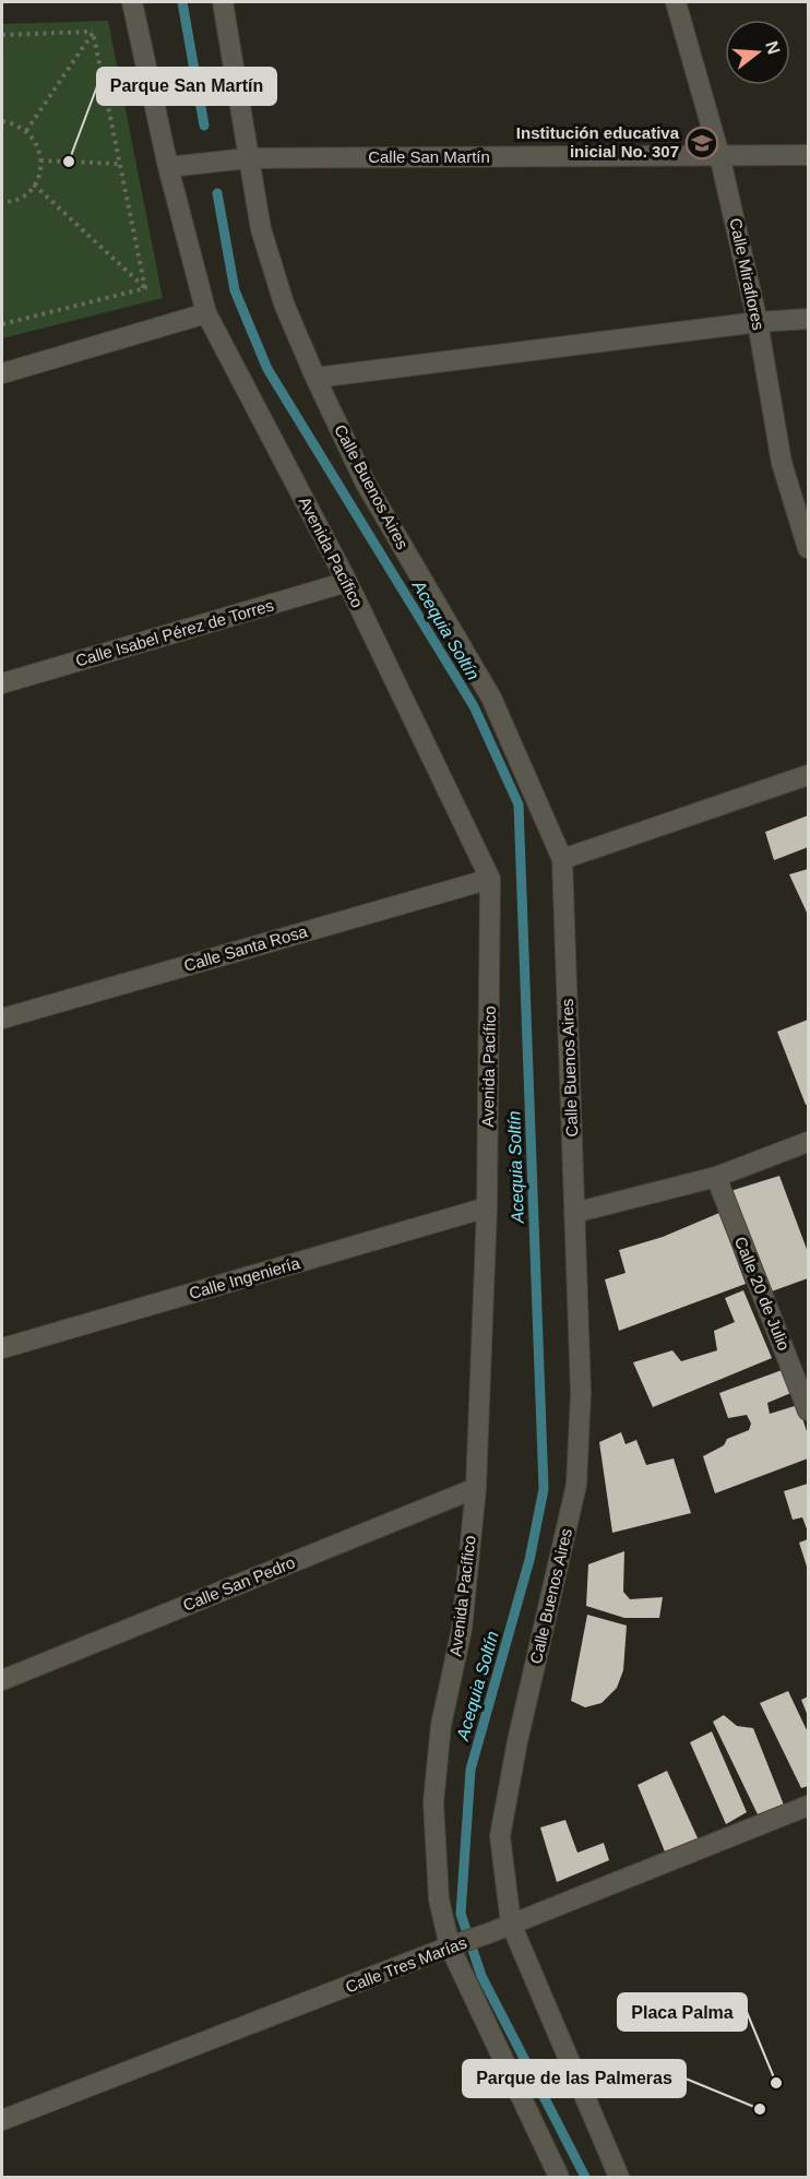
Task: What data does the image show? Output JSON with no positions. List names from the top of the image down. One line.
{"streets":{"street":["Calle San Martín","Calle Miraflores","Calle Buenos Aires","Avenida Pacífico","Calle Isabel Pérez de Torres","Calle Santa Rosa","Calle Ingeniería","Calle 20 de Julio","Calle San Pedro","Calle Tres Marías"]},"crossings":[["Calle San Martín","Calle Miraflores"],["Calle San Martín","Calle Buenos Aires"],["Calle San Martín","Avenida Pacífico"],["Calle Buenos Aires","Calle Tres Marías"],["Avenida Pacífico","Calle Isabel Pérez de Torres"],["Avenida Pacífico","Calle Santa Rosa"],["Avenida Pacífico","Calle Ingeniería"],["Avenida Pacífico","Calle San Pedro"],["Avenida Pacífico","Calle Tres Marías"]],"water":["Acequia Soltín"],"places":{"school or university":["Institución educativa inicial No. 307"],"other":["Parque San Martín","Placa Palma","Parque de las Palmeras"]},"north":"right"}
